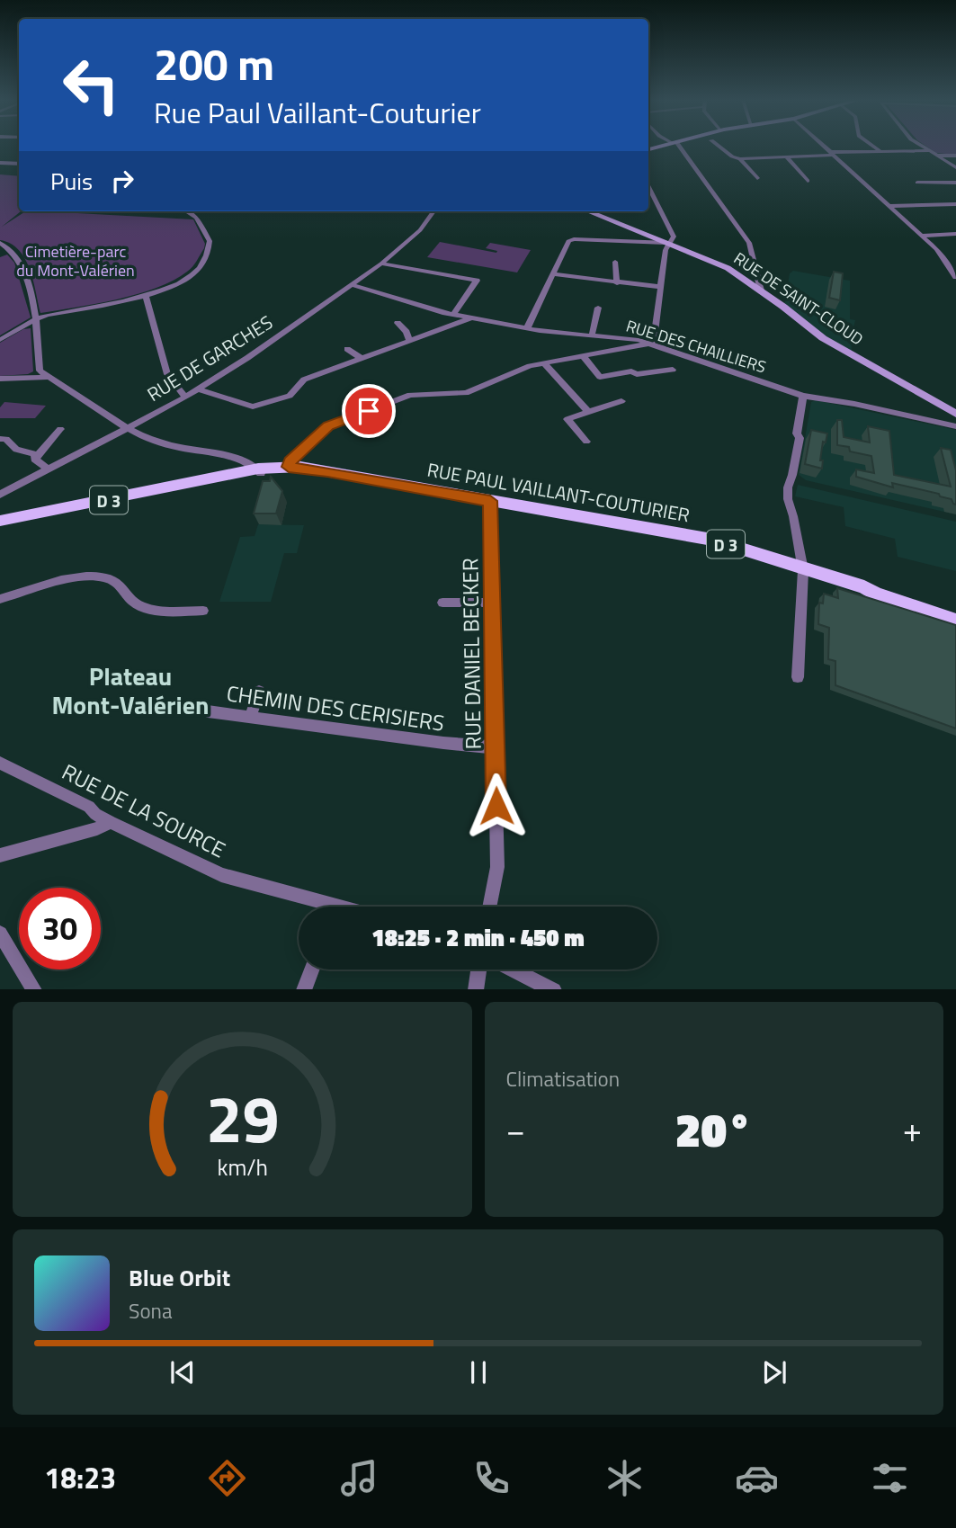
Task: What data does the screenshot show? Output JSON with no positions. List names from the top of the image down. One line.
{"streets":{"main road":["RUE PAUL VAILLANT-COUTURIER","D 3"],"street":["RUE DE SAINT-CLOUD","RUE DES CHAILLIERS","RUE DE GARCHES","RUE DANIEL BECKER","CHEMIN DES CERISIERS","RUE DE LA SOURCE"]},"crossings":[["RUE DES CHAILLIERS","RUE DE GARCHES"],["RUE PAUL VAILLANT-COUTURIER","RUE DANIEL BECKER"],["RUE DANIEL BECKER","CHEMIN DES CERISIERS"]],"districts":["Plateau Mont-Valérien"],"parks":["Cimetière-parc du Mont-Valérien"],"page":{"turn":["200 m","Rue Paul Vaillant-Couturier"],"then":"Puis","limit":"30","trip":"18:25 · 2 min · 450 m","tile":"Climatisation","heat":["−","20°","+"],"song":["Blue Orbit","Sona"],"tabs":"18:23","gauge":["29","km/h"]}}
